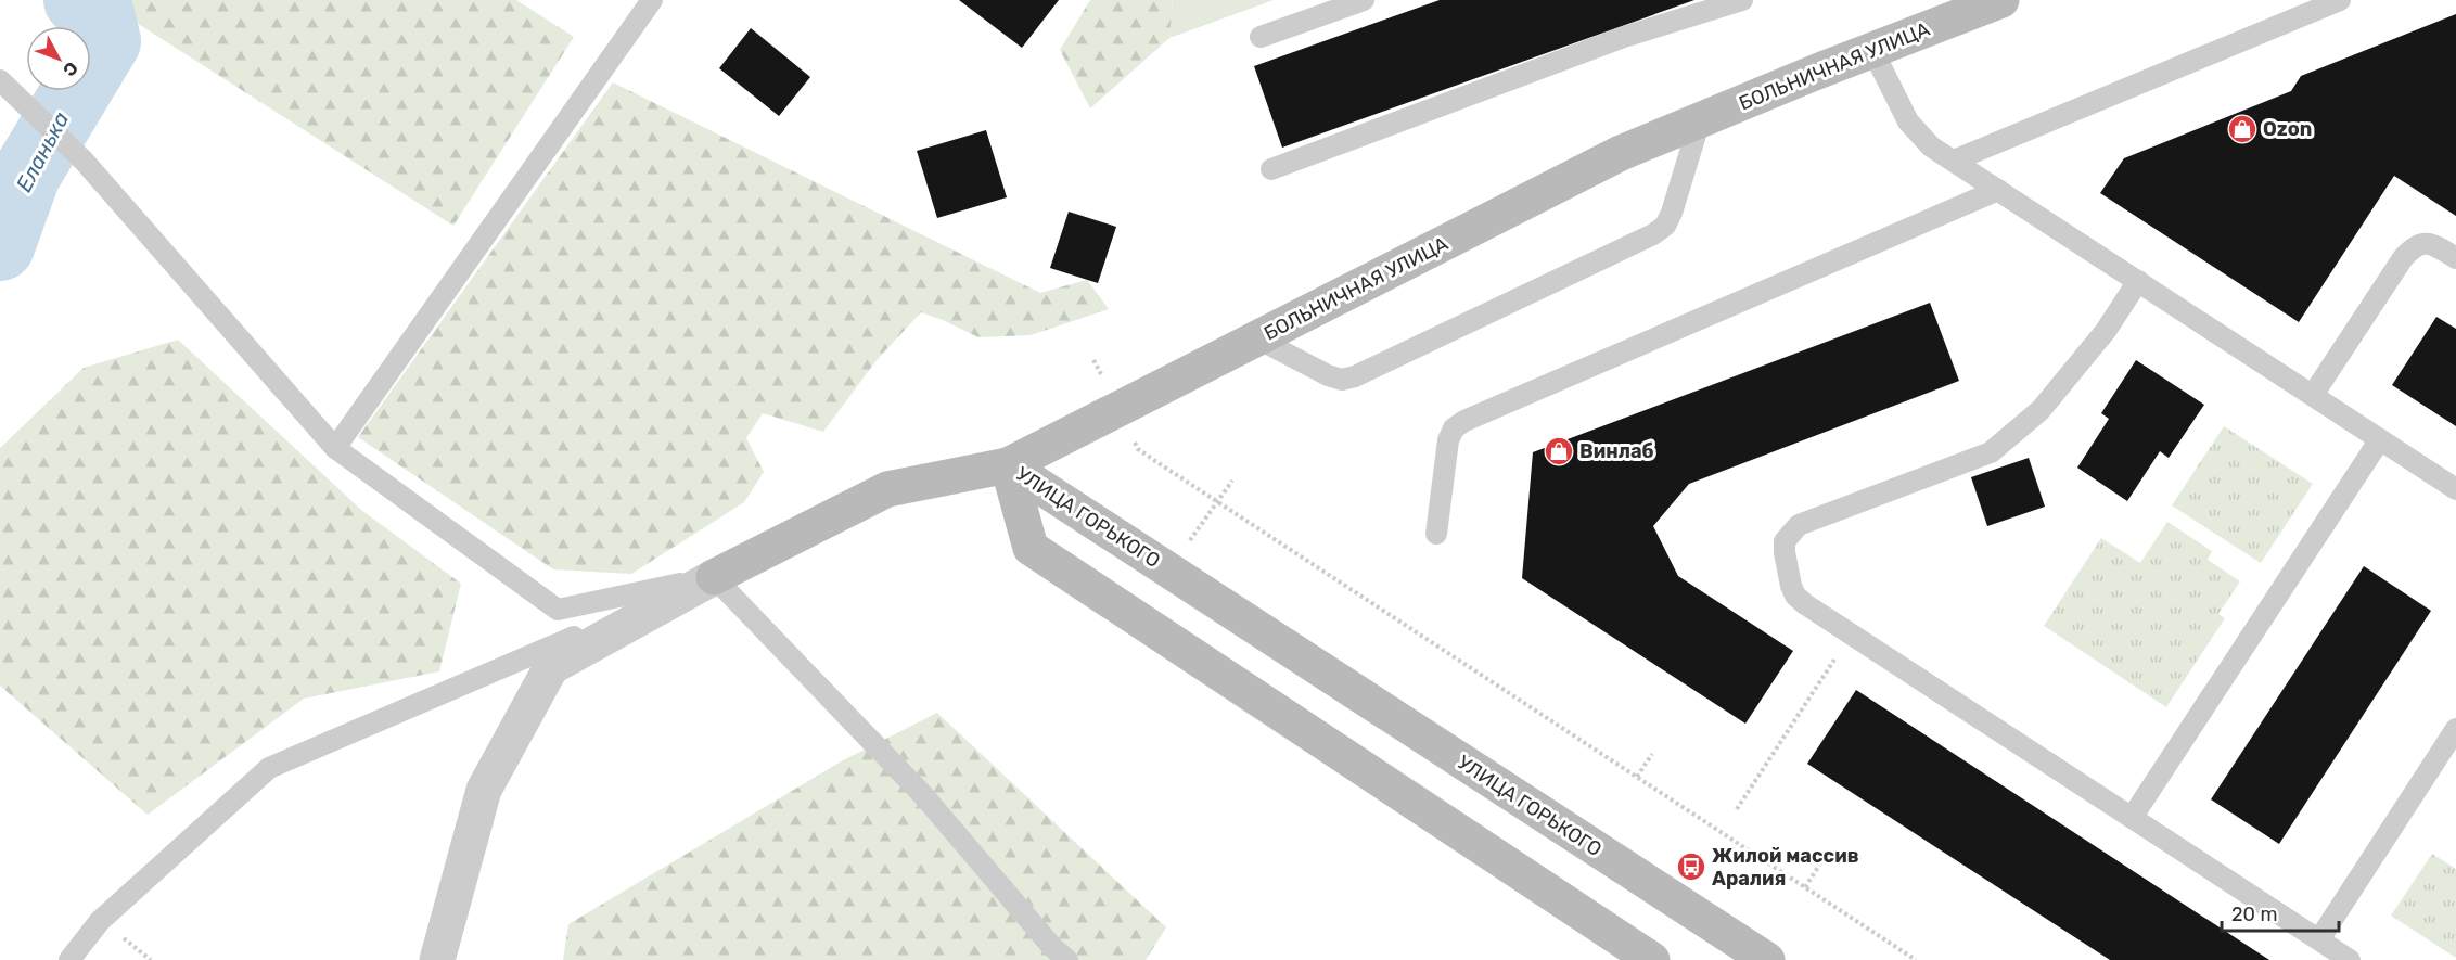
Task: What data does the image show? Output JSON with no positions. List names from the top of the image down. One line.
{"streets":{"main road":["БОЛЬНИЧНАЯ УЛИЦА","УЛИЦА ГОРЬКОГО"]},"crossings":[["БОЛЬНИЧНАЯ УЛИЦА","УЛИЦА ГОРЬКОГО"]],"water":["Еланька"],"places":{"shop":["Ozon","Винлаб"],"bus stop":["Жилой массив Аралия"]},"scale_bar":"20 m","north":"bottom right"}
